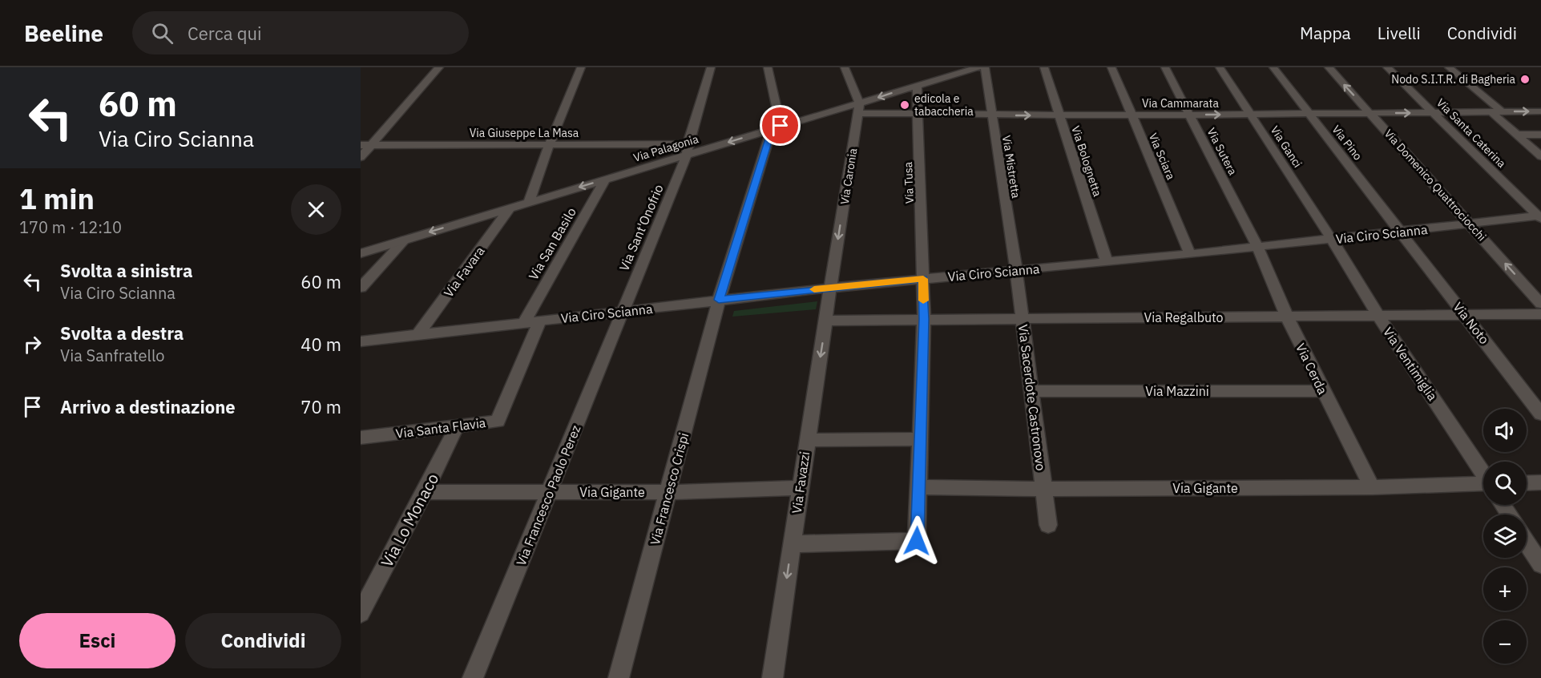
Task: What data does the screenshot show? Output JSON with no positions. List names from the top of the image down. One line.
{"streets":{"street":["Via Cammarata","Via Giuseppe La Masa","Via Santa Caterina","Via Pino","Via Ganci","Via Palagonia","Via Sutera","Via Sciara","Via Bolognetta","Via Mistretta","Via Caronia","Via Tusa","Via Domenico Quattrociocchi","Via Sant'Onofrio","Via Ciro Scianna","Via San Basilo","Via Favara","Via Regalbuto","Via Noto","Via Ventimiglia","Via Cerda","Via Mazzini","Via Sacerdote Castronovo","Via Santa Flavia","Via Favazzi","Via Gigante","Via Francesco Crispi","Via Francesco Paolo Perez","Via Lo Monaco"]},"crossings":[["Via Cammarata","Via Santa Caterina"],["Via Cammarata","Via Pino"],["Via Cammarata","Via Ganci"],["Via Cammarata","Via Palagonia"],["Via Cammarata","Via Sutera"],["Via Cammarata","Via Sciara"],["Via Cammarata","Via Bolognetta"],["Via Cammarata","Via Mistretta"],["Via Cammarata","Via Caronia"],["Via Cammarata","Via Tusa"],["Via Cammarata","Via Domenico Quattrociocchi"],["Via Giuseppe La Masa","Via Palagonia"],["Via Giuseppe La Masa","Via Sant'Onofrio"],["Via Santa Caterina","Via Ciro Scianna"],["Via Pino","Via Ciro Scianna"],["Via Pino","Via Noto"],["Via Ganci","Via Ciro Scianna"],["Via Ganci","Via Ventimiglia"],["Via Palagonia","Via Caronia"],["Via Palagonia","Via Tusa"],["Via Palagonia","Via Sant'Onofrio"],["Via Palagonia","Via San Basilo"],["Via Palagonia","Via Favara"],["Via Palagonia","Via Francesco Crispi"],["Via Sutera","Via Ciro Scianna"],["Via Sutera","Via Cerda"],["Via Sciara","Via Ciro Scianna"],["Via Bolognetta","Via Ciro Scianna"],["Via Mistretta","Via Ciro Scianna"],["Via Mistretta","Via Sacerdote Castronovo"],["Via Caronia","Via Ciro Scianna"],["Via Caronia","Via Favazzi"],["Via Tusa","Via Ciro Scianna"],["Via Tusa","Via Regalbuto"],["Via Tusa","Via Favazzi"],["Via Tusa","Via Gigante"],["Via Domenico Quattrociocchi","Via Ciro Scianna"],["Via Sant'Onofrio","Via Ciro Scianna"],["Via Sant'Onofrio","Via Francesco Paolo Perez"],["Via Ciro Scianna","Via San Basilo"],["Via Ciro Scianna","Via Favara"],["Via Ciro Scianna","Via Noto"],["Via Ciro Scianna","Via Ventimiglia"],["Via Ciro Scianna","Via Cerda"],["Via Ciro Scianna","Via Sacerdote Castronovo"],["Via Ciro Scianna","Via Santa Flavia"],["Via Ciro Scianna","Via Favazzi"],["Via Ciro Scianna","Via Francesco Crispi"],["Via Ciro Scianna","Via Francesco Paolo Perez"],["Via Regalbuto","Via Noto"],["Via Regalbuto","Via Ventimiglia"],["Via Regalbuto","Via Cerda"],["Via Regalbuto","Via Sacerdote Castronovo"],["Via Regalbuto","Via Favazzi"],["Via Cerda","Via Mazzini"],["Via Cerda","Via Gigante"],["Via Mazzini","Via Sacerdote Castronovo"],["Via Sacerdote Castronovo","Via Gigante"],["Via Santa Flavia","Via Lo Monaco"],["Via Favazzi","Via Gigante"],["Via Gigante","Via Francesco Crispi"],["Via Gigante","Via Francesco Paolo Perez"],["Via Gigante","Via Lo Monaco"]],"one_way":["Via Palagonia","Via Caronia","Via Domenico Quattrociocchi","Via Favazzi"],"places":["Nodo S.I.T.R. di Bagheria","edicola e tabaccheria"],"page":{"header":"Beeline","search":"Cerca qui","nav":["Mappa","Livelli","Condividi"],"turn":["60 m","Via Ciro Scianna"],"heading":["1 min","170 m · 12:10"],"list":[{"name":"Svolta a sinistra","note":"Via Ciro Scianna","value":"60 m"},{"name":"Svolta a destra","note":"Via Sanfratello","value":"40 m"},{"name":"Arrivo a destinazione","value":"70 m"}],"map_buttons":["+","−"],"buttons":["Esci","Condividi"]}}
